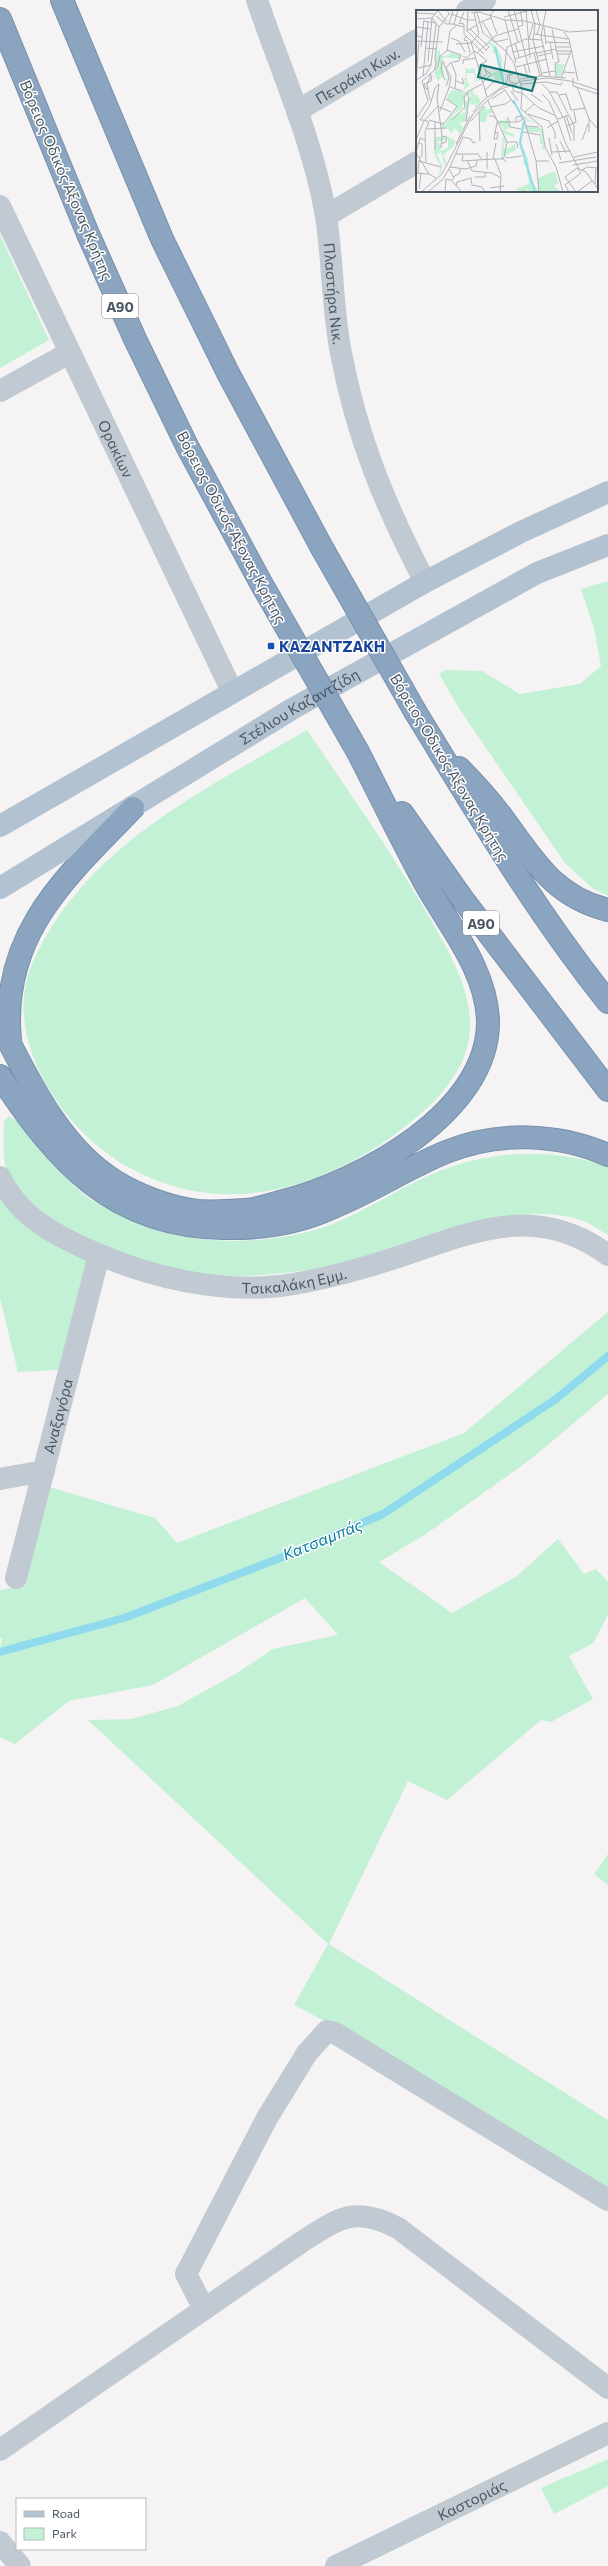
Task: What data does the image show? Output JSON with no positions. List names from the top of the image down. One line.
{"streets":{"highway":["Βόρειος Οδικός Άξονας Κρήτης","Α90"],"main road":["Στέλιου Καζαντζίδη"],"street":["Πετράκη Κων.","Πλαστήρα Νικ.","Ορακίων","Τσικαλάκη Εμμ.","Αναξαγόρα","Καστοριάς"]},"crossings":[["Πετράκη Κων.","Πλαστήρα Νικ."],["Τσικαλάκη Εμμ.","Αναξαγόρα"]],"water":["Κατσαμπάς"],"places":{"transit":["ΚΑΖΑΝΤΖΑΚΗ"]},"legend":["Road","Park"]}
